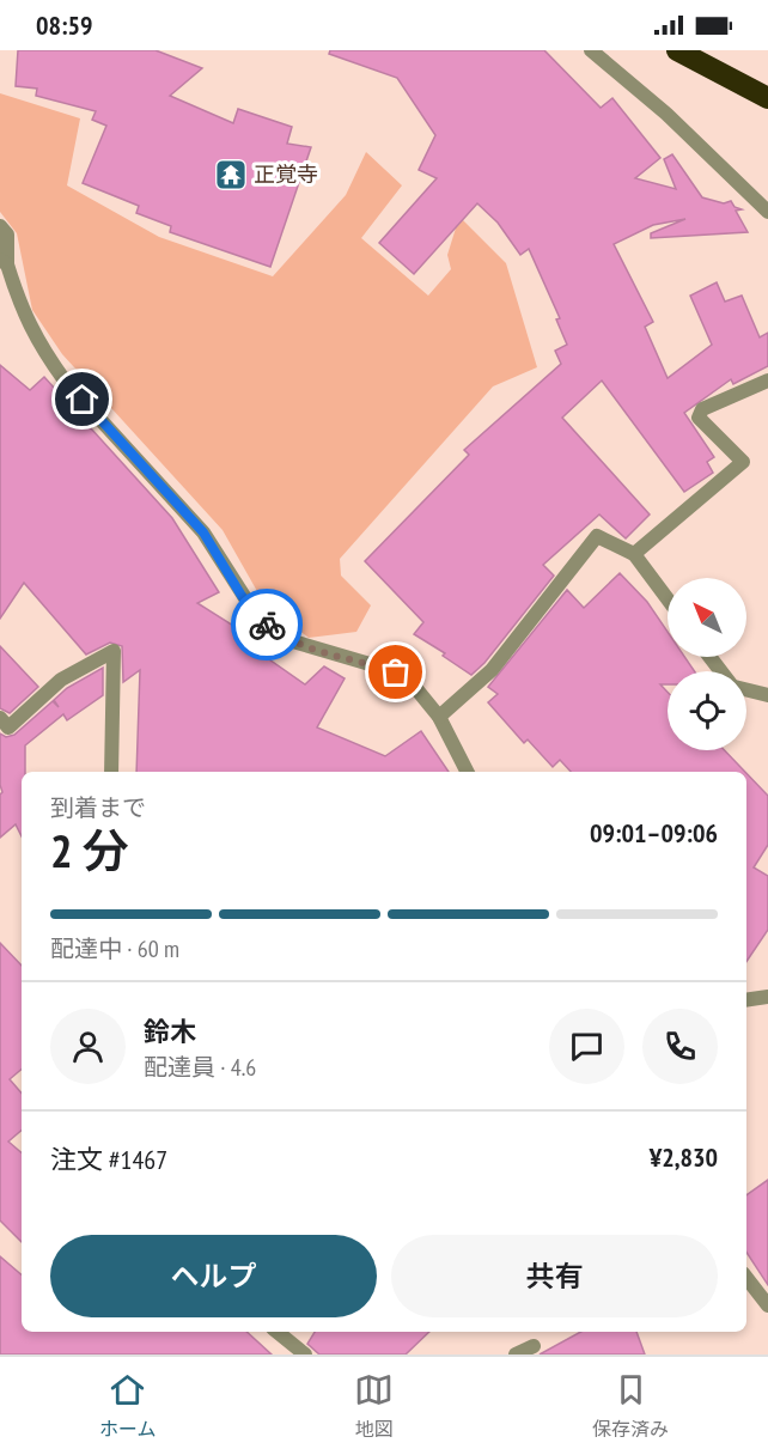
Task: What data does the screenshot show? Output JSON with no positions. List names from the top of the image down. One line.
{"places":{"temple":["正覚寺"]},"north":"top left","page":{"status":"08:59","heading":["2 分","到着まで","09:01–09:06"],"panel":["鈴木","配達員 · 4.6","注文 #1467","¥2,830"],"bar":"配達中 · 60 m","buttons":["ヘルプ","共有"],"tabs":["ホーム","地図","保存済み"]}}
